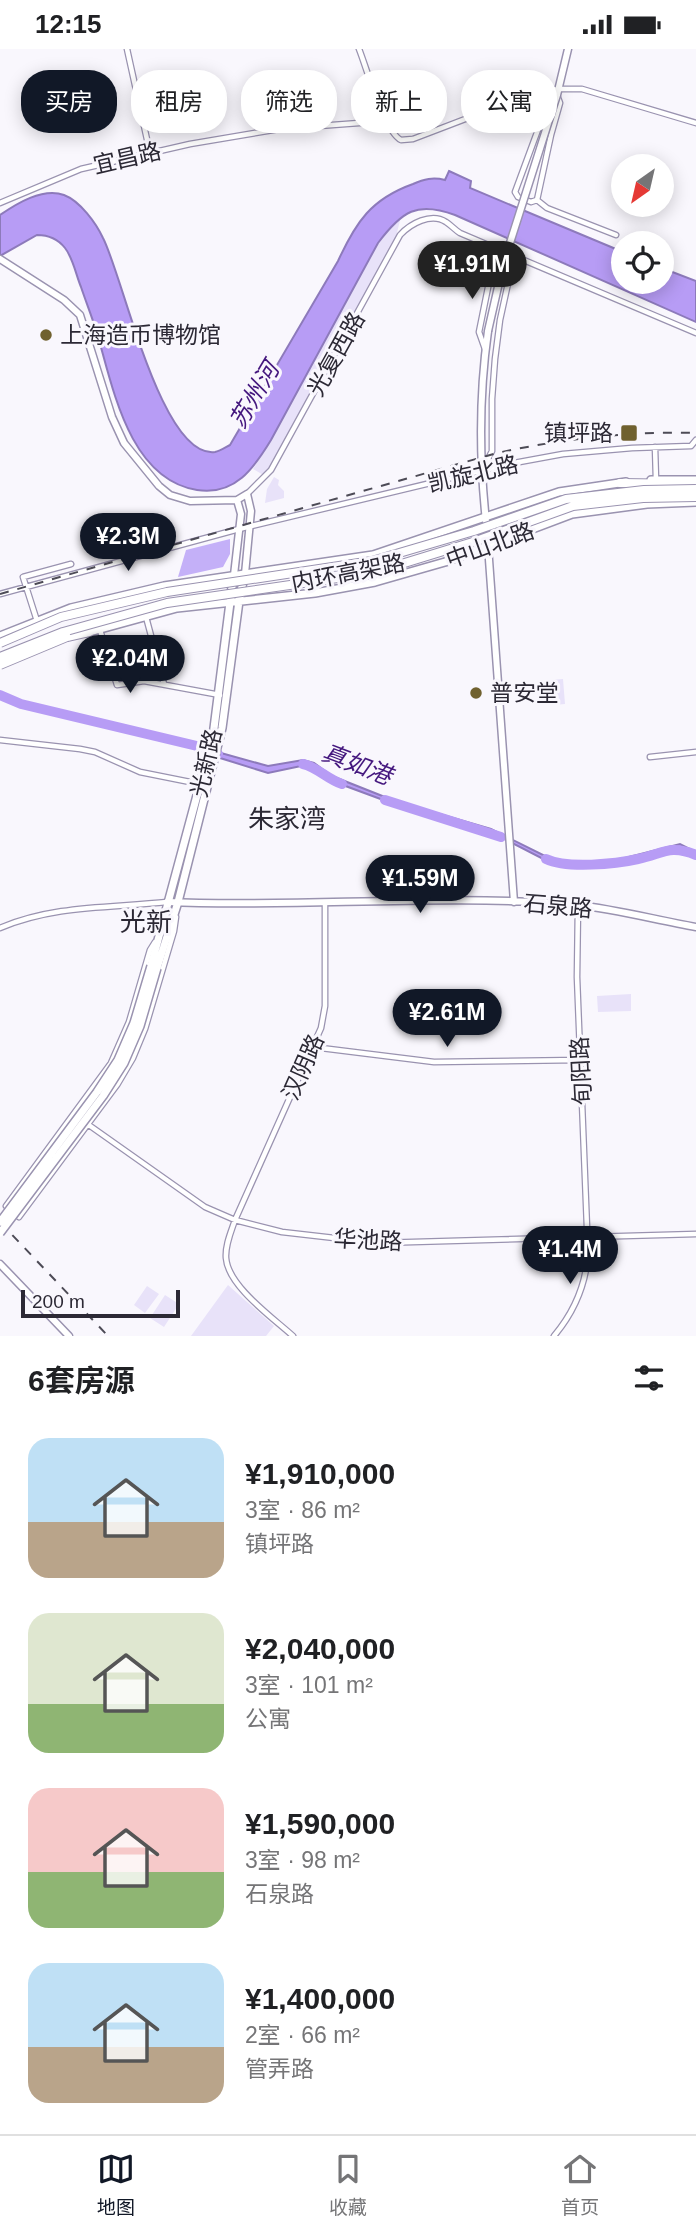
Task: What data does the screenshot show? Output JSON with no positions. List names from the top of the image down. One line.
{"streets":{"highway":["内环高架路"],"main road":["光复西路","中山北路","光新路","石泉路"],"street":["宜昌路","凯旋北路","汉阴路","旬阳路","华池路"]},"crossings":[["光复西路","光新路"],["凯旋北路","光新路"],["中山北路","内环高架路"],["中山北路","光新路"],["光新路","石泉路"],["光新路","华池路"],["石泉路","汉阴路"],["石泉路","旬阳路"],["汉阴路","华池路"],["旬阳路","华池路"]],"districts":["朱家湾","光新"],"water":["苏州河","真如港"],"places":{"other":["上海造币博物馆","普安堂"],"transit":["镇坪路"]},"scale_bar":"200 m","north":"bottom left","page":{"status":"12:15","chip":["买房","租房","筛选","新上","公寓"],"price":["¥1.91M","¥2.3M","¥2.04M","¥1.59M","¥2.61M","¥1.4M"],"scale":"200 m","heading":"6套房源","list":[{"name":"¥1,910,000","note":"3室 · 86 m² · 镇坪路"},{"name":"¥2,040,000","note":"3室 · 101 m² · 公寓"},{"name":"¥1,590,000","note":"3室 · 98 m² · 石泉路"},{"name":"¥1,400,000","note":"2室 · 66 m² · 管弄路"}],"tabs":["地图","收藏","首页"]}}
